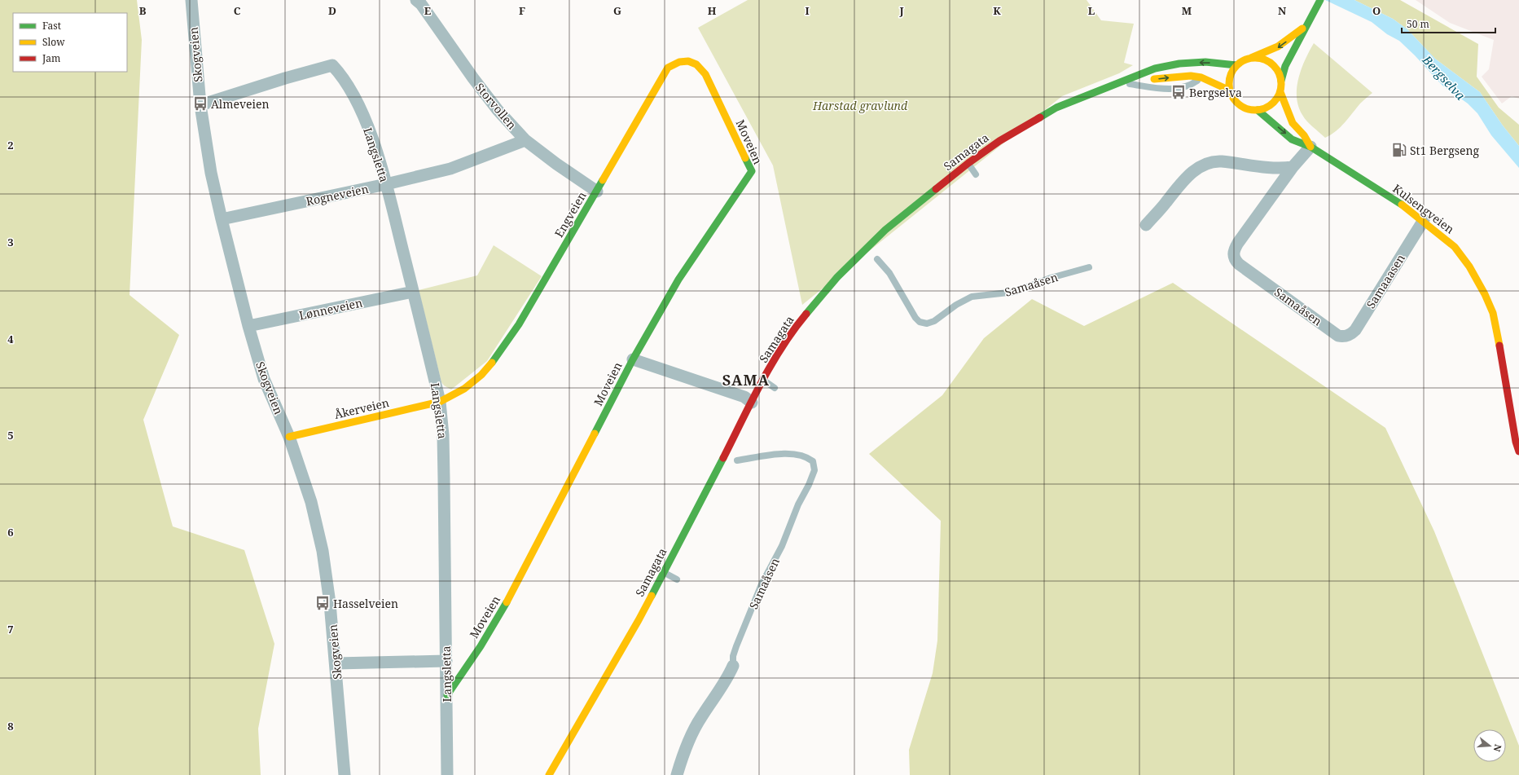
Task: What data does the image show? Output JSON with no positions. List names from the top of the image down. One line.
{"streets":{"main road":["Moveien","Samagata","Kulsengveien","Engveien","Åkerveien"],"street":["Skogveien","Storvollen","Langsletta","Rogneveien","Samaaasen","Samaåsen","Lønneveien"]},"crossings":[["Skogveien","Langsletta"],["Skogveien","Rogneveien"],["Skogveien","Lønneveien"],["Skogveien","Åkerveien"],["Storvollen","Rogneveien"],["Storvollen","Engveien"],["Moveien","Langsletta"],["Moveien","Engveien"],["Samagata","Kulsengveien"],["Langsletta","Rogneveien"],["Langsletta","Engveien"],["Langsletta","Lønneveien"],["Langsletta","Åkerveien"],["Kulsengveien","Samaaasen"],["Kulsengveien","Samaåsen"],["Engveien","Åkerveien"],["Samaaasen","Samaåsen"]],"districts":["SAMA"],"water":["Bergselva"],"parks":["Harstad gravlund"],"places":{"bus stop":["Bergselva","Almeveien","Hasselveien"],"fuel station":["St1 Bergseng"]},"legend":["Fast","Slow","Jam"],"scale_bar":"50 m","north":"right","grid":{"columns":["B","C","D","E","F","G","H","I","J","K","L","M","N","O"],"rows":["2","3","4","5","6","7","8"]}}
